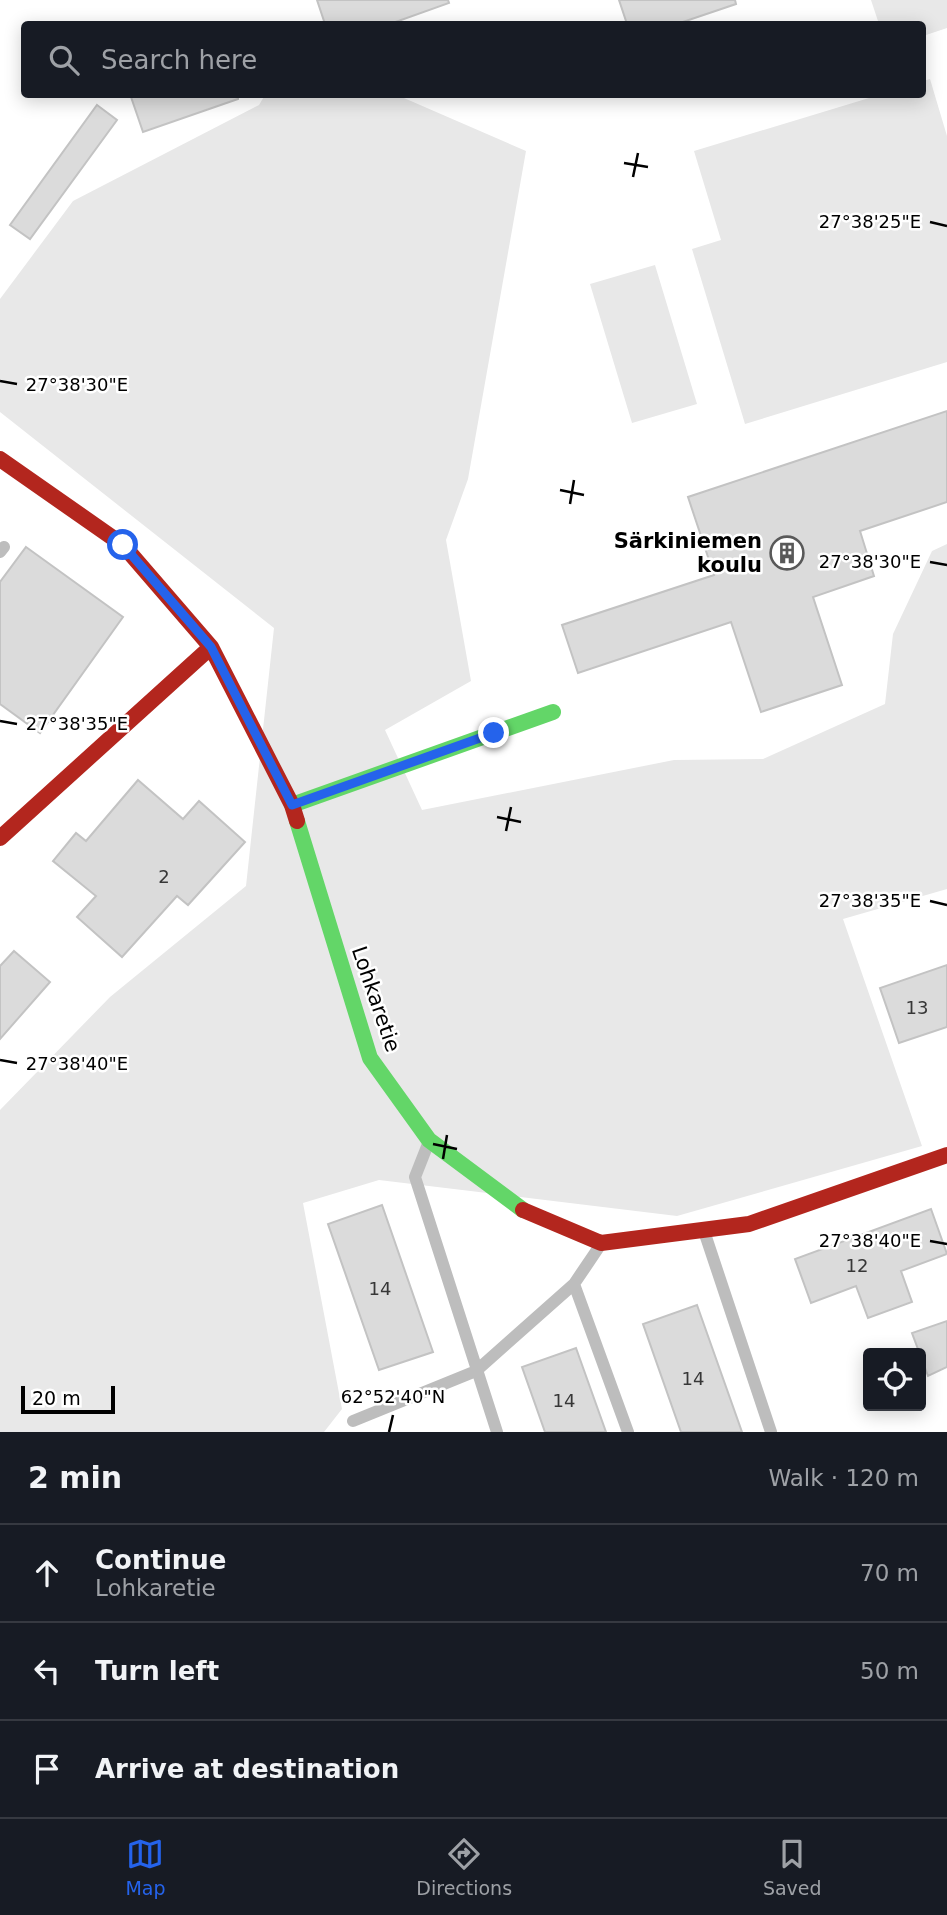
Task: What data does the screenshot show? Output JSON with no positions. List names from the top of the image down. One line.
{"streets":{"street":["Lohkaretie"]},"places":{"building":["Särkiniemen koulu"]},"house_numbers":["2","13","12","14","14","14"],"scale_bar":"20 m","page":{"search":"Search here","scale":"20 m","heading":["2 min","Walk · 120 m"],"list":[["Continue","Lohkaretie","70 m"],["Turn left","50 m"],"Arrive at destination"],"nav":["Map","Directions","Saved"]},"coordinates":["27°38'25\"E","27°38'30\"E","27°38'35\"E","27°38'40\"E","62°52'40\"N"]}
